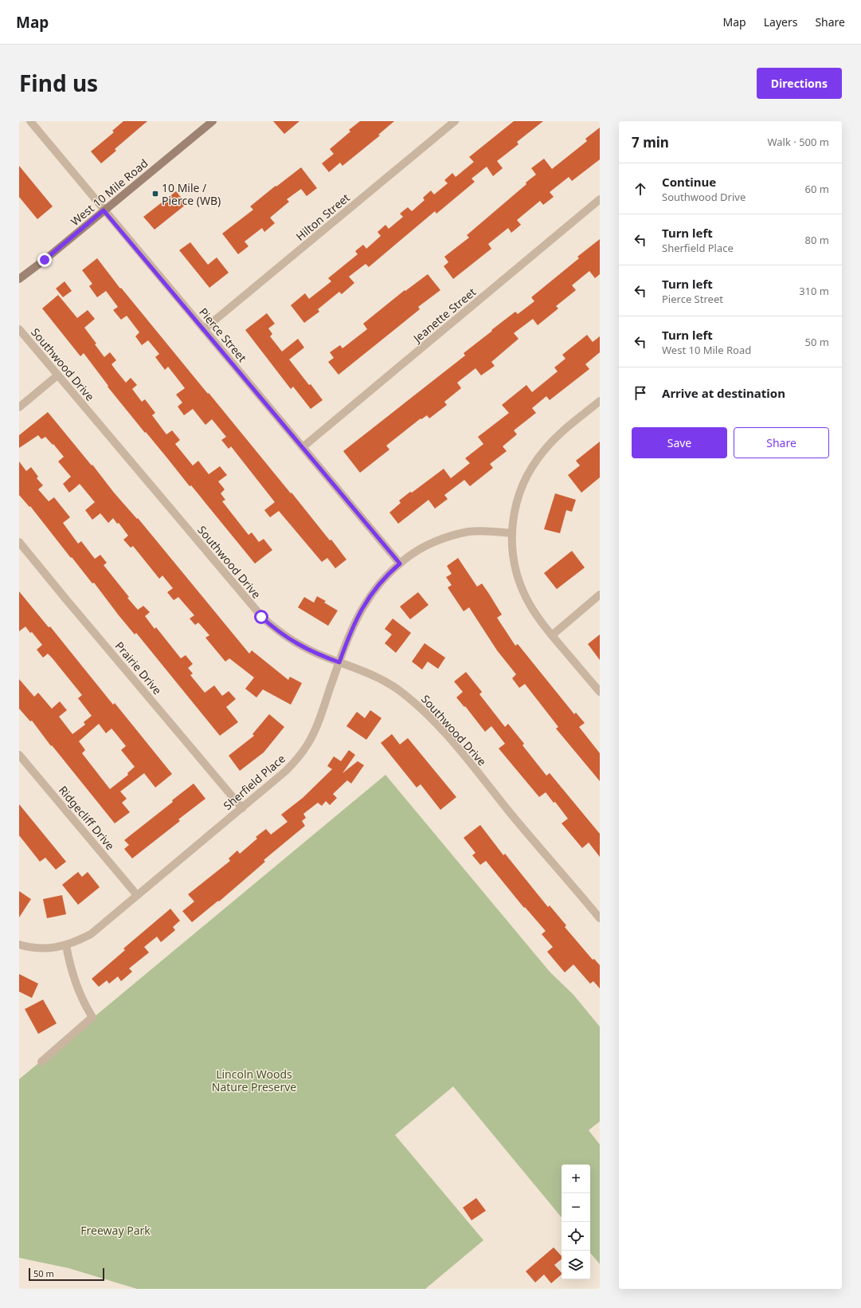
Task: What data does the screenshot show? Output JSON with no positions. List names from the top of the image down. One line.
{"streets":{"main road":["West 10 Mile Road"],"street":["Hilton Street","Jeanette Street","Pierce Street","Southwood Drive","Prairie Drive","Sherfield Place","Ridgecliff Drive"]},"crossings":[["West 10 Mile Road","Pierce Street"],["Hilton Street","Pierce Street"],["Jeanette Street","Pierce Street"],["Pierce Street","Sherfield Place"],["Southwood Drive","Sherfield Place"],["Prairie Drive","Sherfield Place"],["Sherfield Place","Ridgecliff Drive"]],"parks":["Lincoln Woods Nature Preserve","Freeway Park"],"places":{"transit":["10 Mile / Pierce (WB)"]},"scale_bar":"50 m","page":{"header":"Map","nav":["Map","Layers","Share"],"title":"Find us","buttons":["Directions",["Save","Share"]],"heading":["7 min","Walk · 500 m"],"list":[["Continue","Southwood Drive","60 m"],["Turn left","Sherfield Place","80 m"],["Turn left","Pierce Street","310 m"],["Turn left","West 10 Mile Road","50 m"],"Arrive at destination"],"map_buttons":["+","−"],"scale":"50 m"}}
